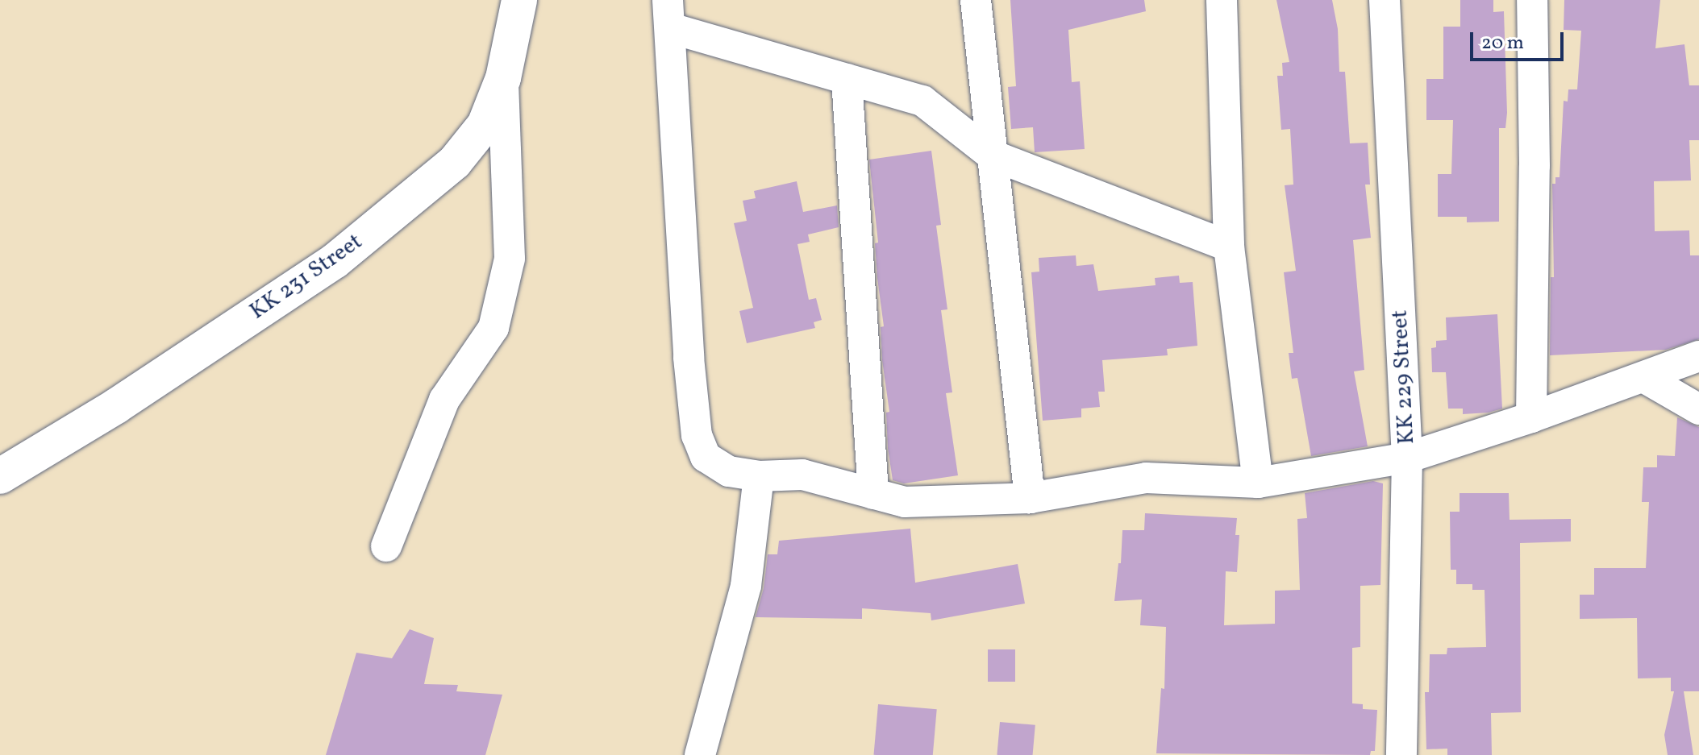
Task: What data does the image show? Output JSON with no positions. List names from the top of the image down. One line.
{"streets":{"main road":["KK 231 Street"],"street":["KK 229 Street"]},"scale_bar":"20 m"}
